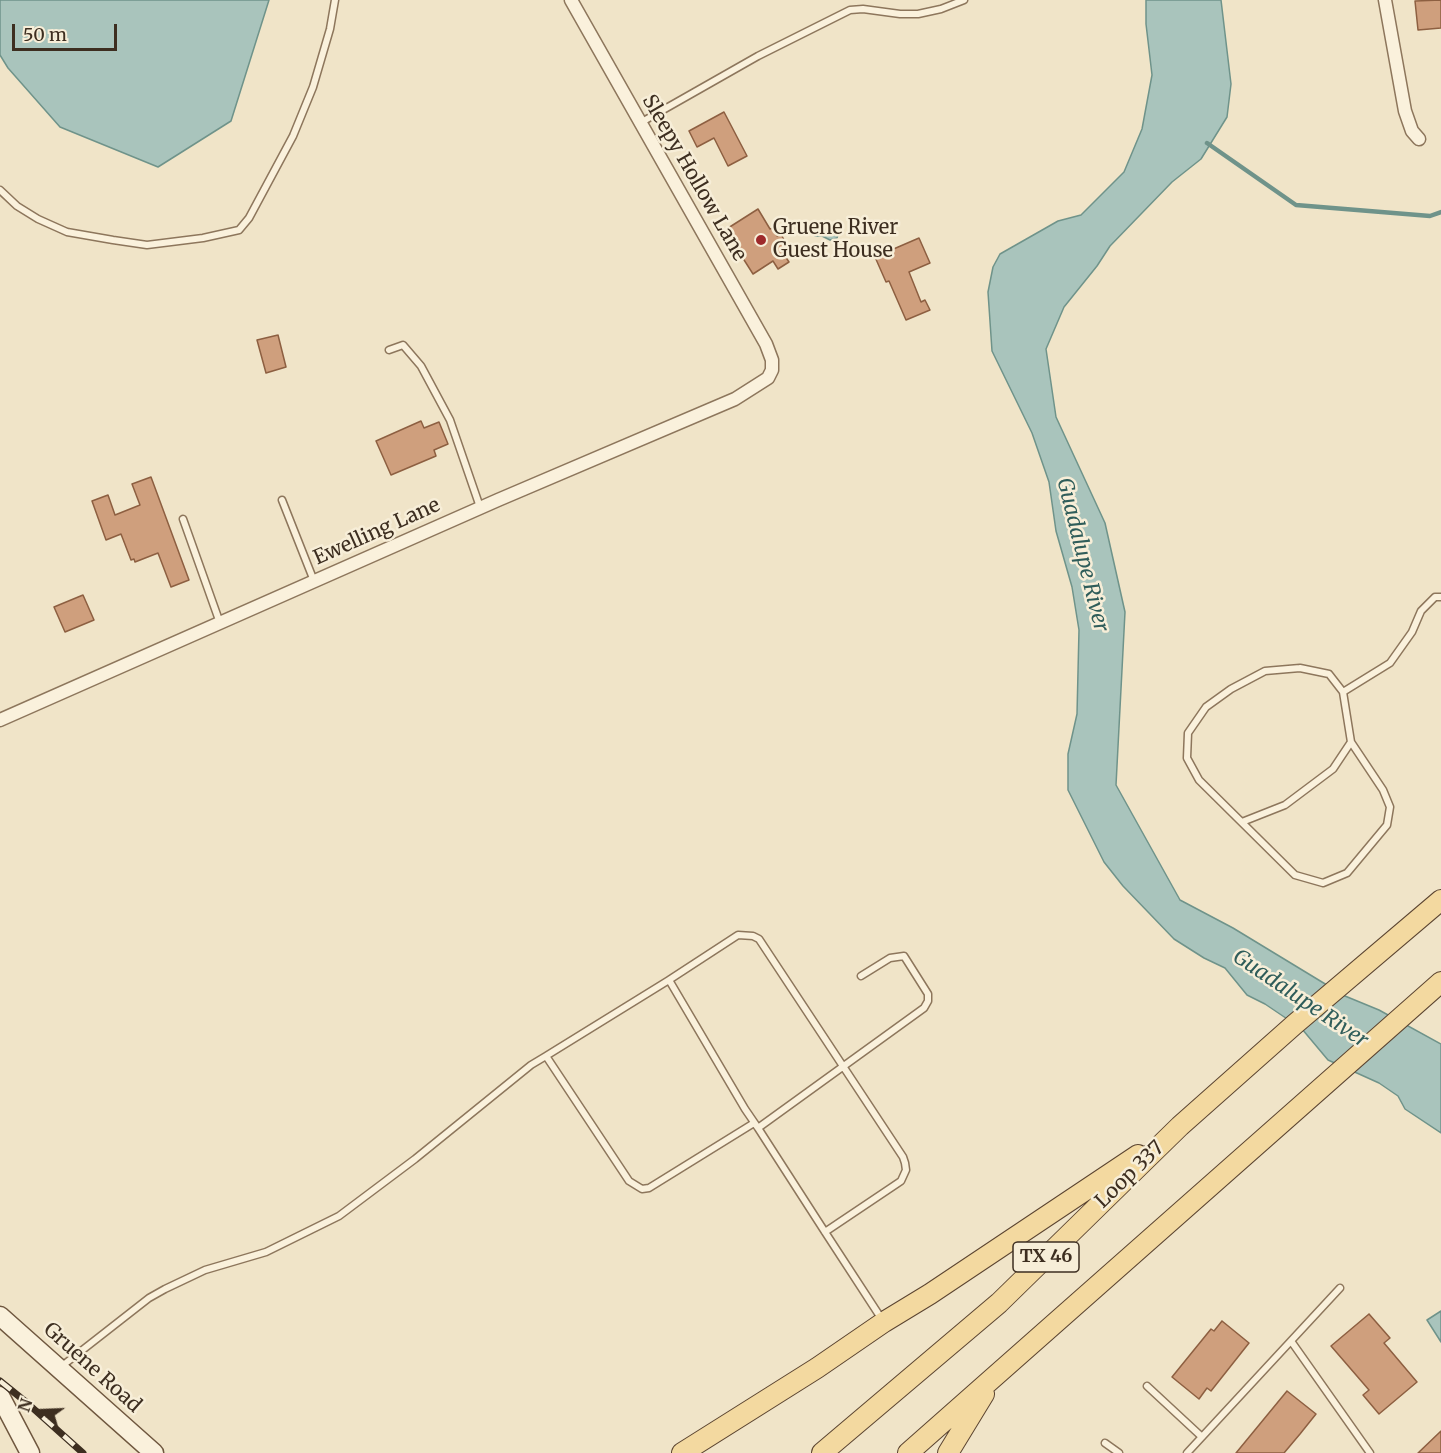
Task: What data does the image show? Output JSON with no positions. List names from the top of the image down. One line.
{"streets":{"main road":["Loop 337","TX 46"],"street":["Sleepy Hollow Lane","Ewelling Lane","Gruene Road"]},"crossings":[["Sleepy Hollow Lane","Ewelling Lane"]],"water":["Guadalupe River"],"places":["Gruene River Guest House"],"scale_bar":"50 m","north":"left"}
